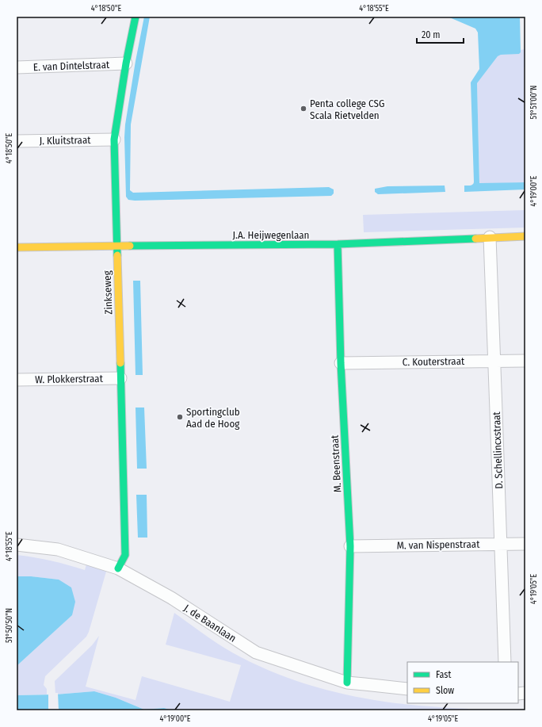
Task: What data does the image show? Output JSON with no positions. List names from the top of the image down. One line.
{"streets":{"street":["E. van Dintelstraat","J. Kluitstraat","J.A. Heijwegenlaan","Zinkseweg","C. Kouterstraat","W. Plokkerstraat","D. Schellincxstraat","M. Beenstraat","M. van Nispenstraat","J. de Baanlaan"]},"crossings":[["E. van Dintelstraat","Zinkseweg"],["J. Kluitstraat","Zinkseweg"],["J.A. Heijwegenlaan","Zinkseweg"],["J.A. Heijwegenlaan","D. Schellincxstraat"],["J.A. Heijwegenlaan","M. Beenstraat"],["Zinkseweg","W. Plokkerstraat"],["Zinkseweg","J. de Baanlaan"],["C. Kouterstraat","D. Schellincxstraat"],["C. Kouterstraat","M. Beenstraat"],["D. Schellincxstraat","M. van Nispenstraat"],["M. Beenstraat","M. van Nispenstraat"],["M. Beenstraat","J. de Baanlaan"]],"places":["Penta college CSG Scala Rietvelden","Sportingclub Aad de Hoog"],"legend":["Fast","Slow"],"scale_bar":"20 m","coordinates":["4°18'50\"E","4°18'55\"E","51°51'00\"N","4°19'00\"E","4°19'05\"E","51°50'50\"N"]}
